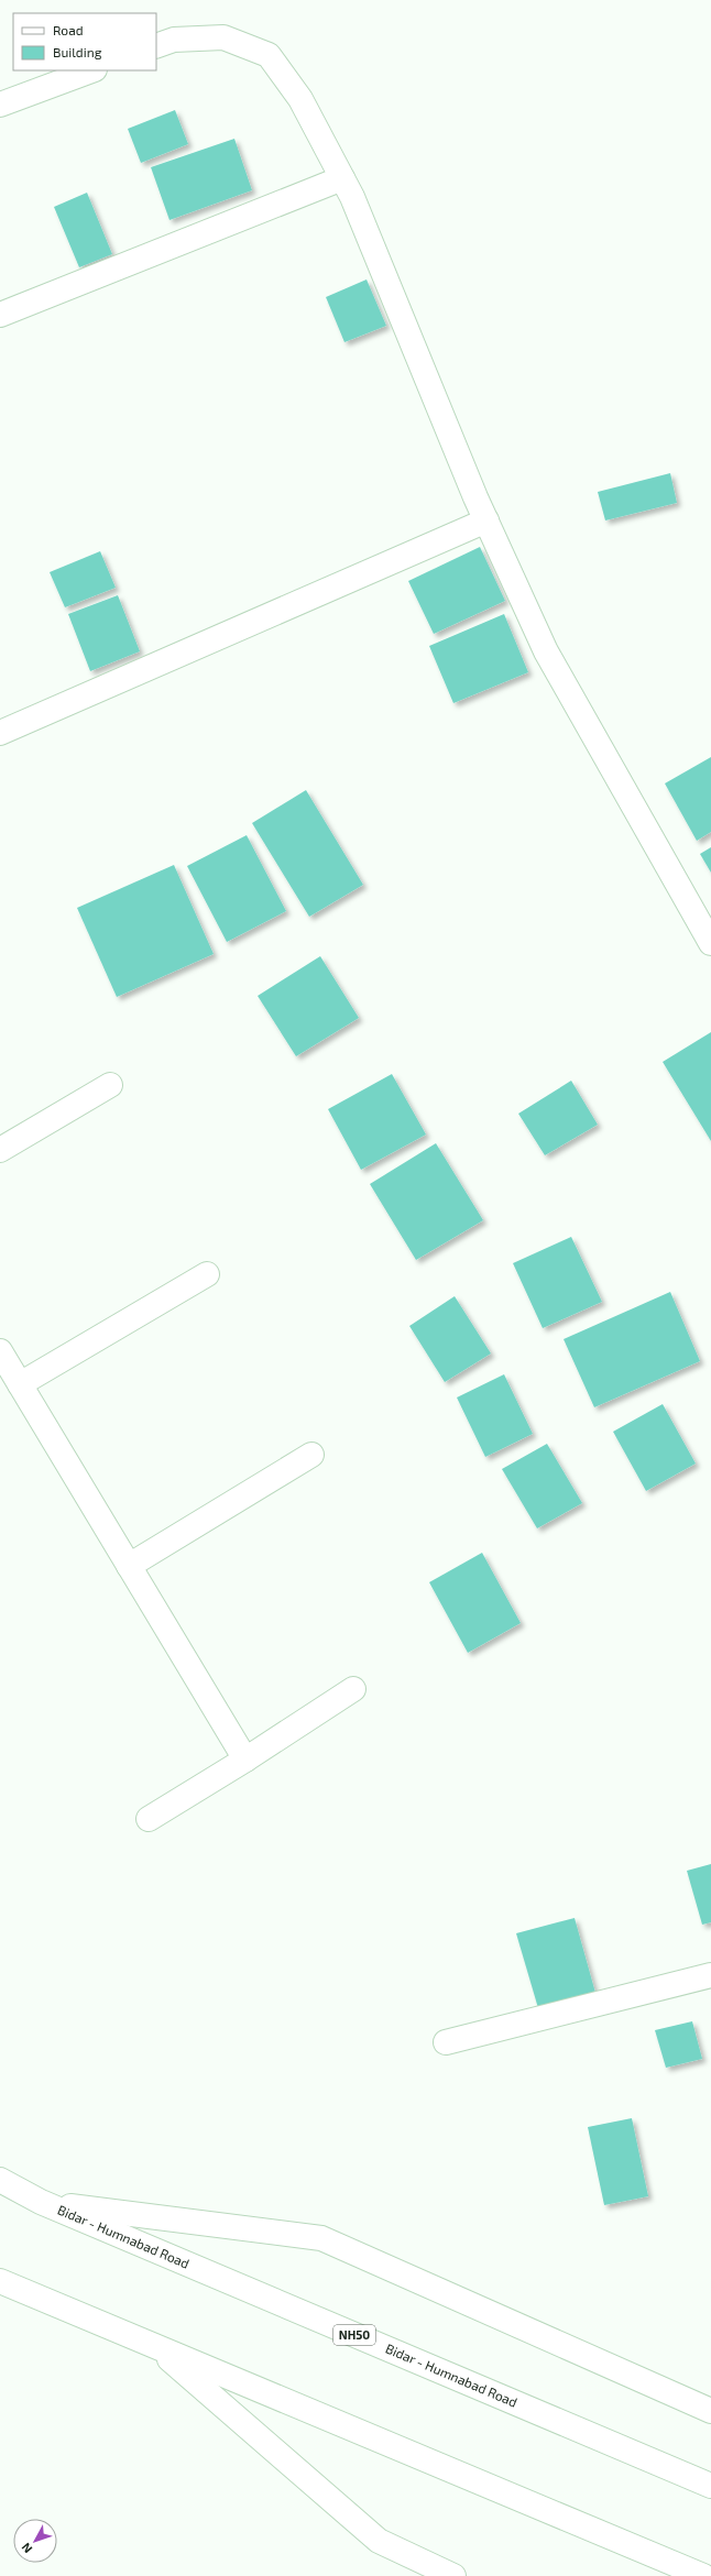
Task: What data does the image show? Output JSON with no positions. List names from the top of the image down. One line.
{"streets":{"main road":["Bidar - Humnabad Road","NH50"]},"legend":["Road","Building"],"north":"bottom left"}
